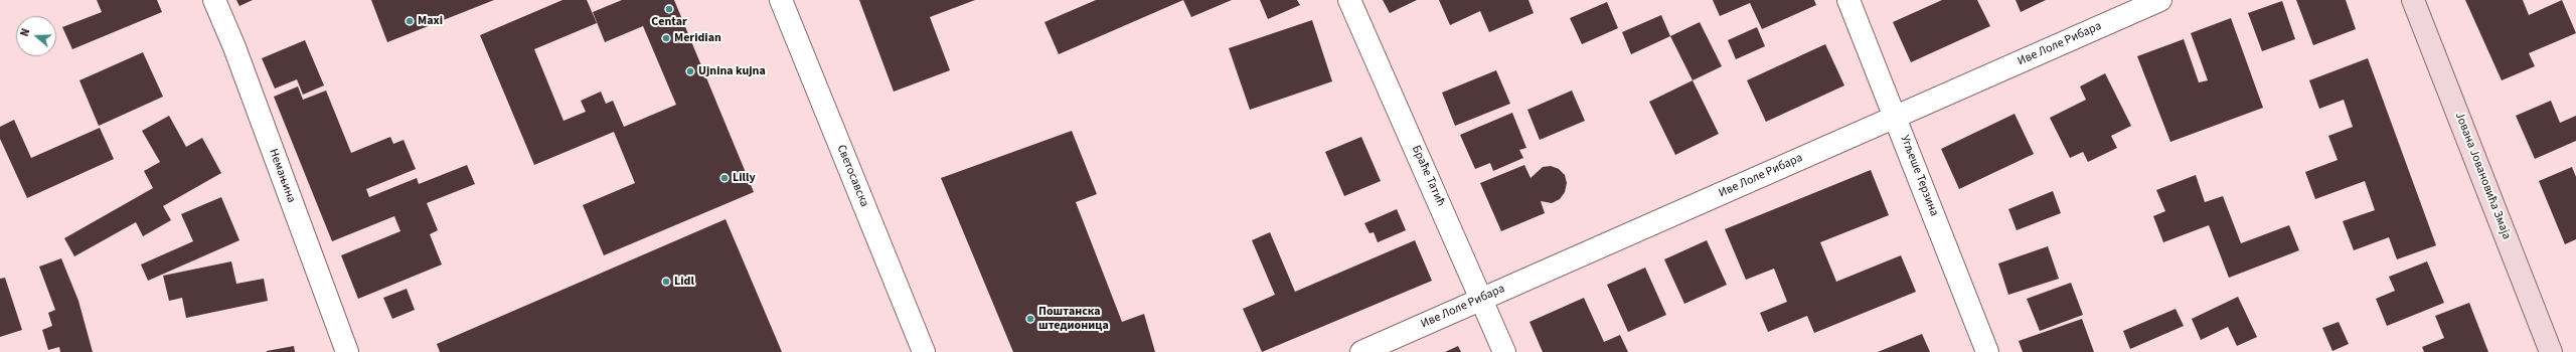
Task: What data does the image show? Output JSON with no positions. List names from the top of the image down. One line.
{"streets":{"main road":["Јована Јовановића Змаја"],"street":["Иве Лоле Рибара","Немањина","Светосавска","Браће Татић","Угљеше Терзина"]},"crossings":[["Иве Лоле Рибара","Браће Татић"],["Иве Лоле Рибара","Угљеше Терзина"]],"places":["Centar","Maxi","Meridian","Ujnina kujna","Lilly","Lidl","Поштанска штедионица"],"north":"left"}
